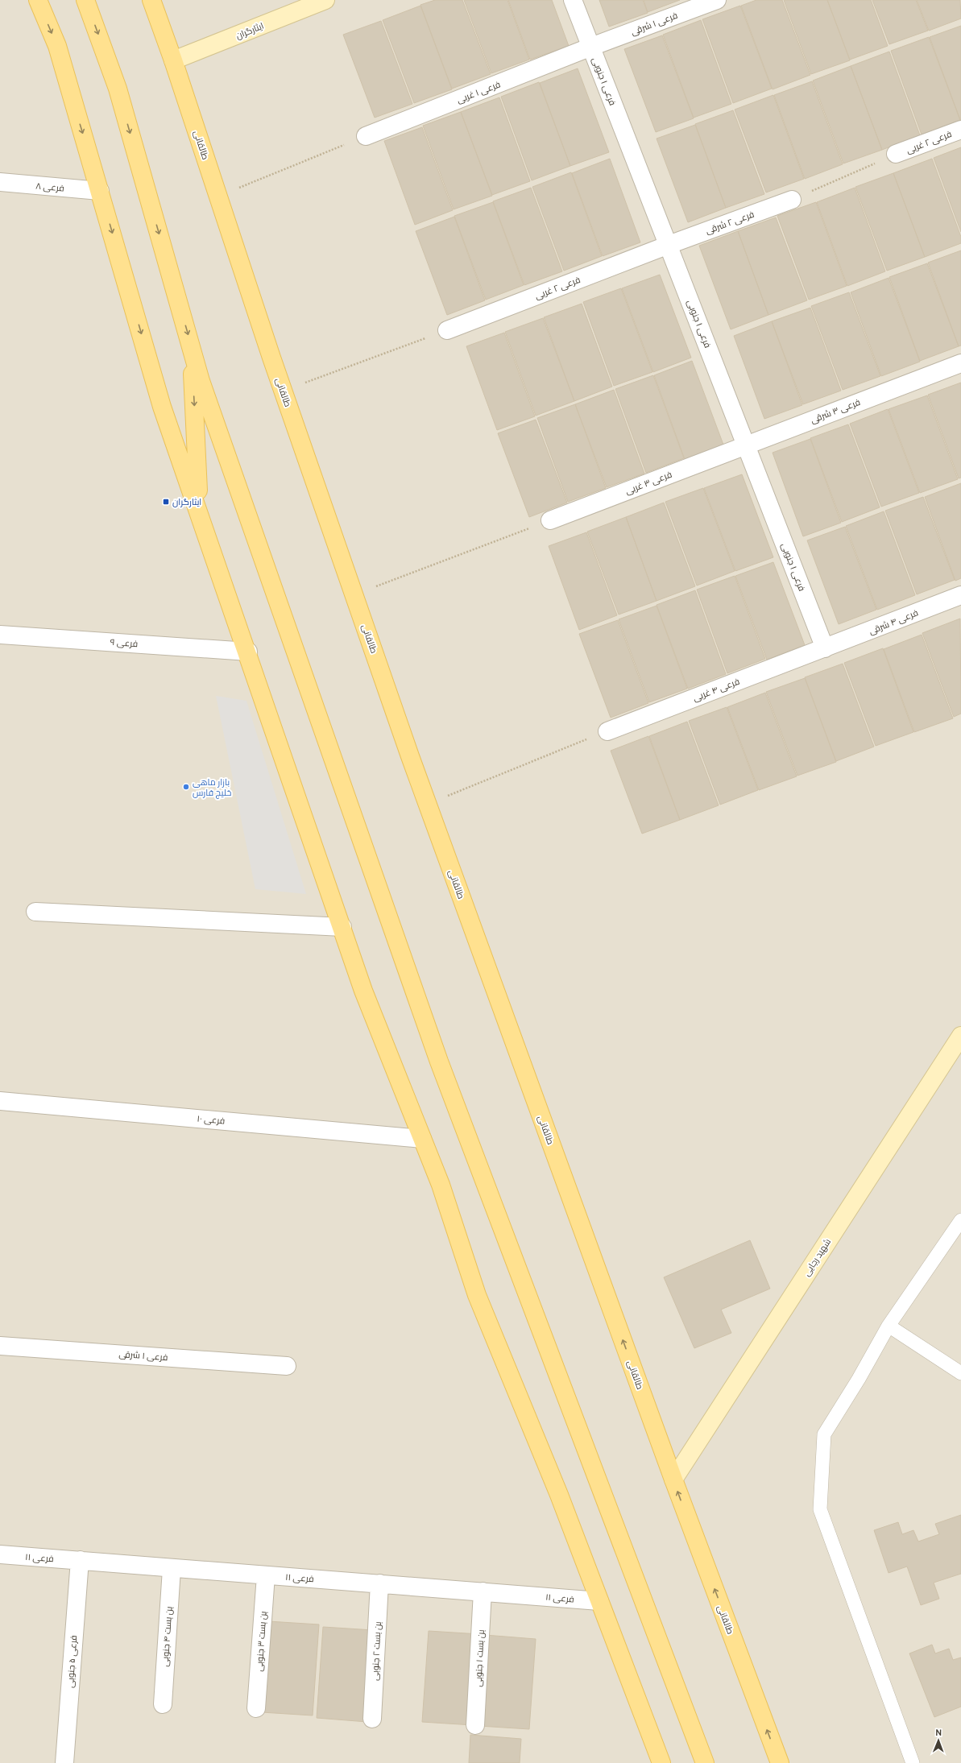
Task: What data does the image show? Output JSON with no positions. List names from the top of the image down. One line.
{"streets":{"main road":["طالقانی"],"street":["فرعی ۱ شرقی","ایثارگران","فرعی ۱ جنوبی","فرعی ۱ غربی","فرعی ۲ غربی","فرعی ۸","فرعی ۲ شرقی","فرعی ۳ شرقی","فرعی ۳ غربی","فرعی ۴ شرقی","فرعی ۹","فرعی ۴ غربی","فرعی ۱۰","شهید رجایی","فرعی ۱۱","بن بست ۴ جنوبی","بن بست ۳ جنوبی","بن بست ۲ جنوبی","بن بست ۱ جنوبی","فرعی ۵ جنوبی"]},"crossings":[["فرعی ۱ شرقی","فرعی ۱ جنوبی"],["فرعی ۱ شرقی","فرعی ۱ غربی"],["ایثارگران","طالقانی"],["فرعی ۱ جنوبی","فرعی ۱ غربی"],["فرعی ۱ جنوبی","فرعی ۲ غربی"],["فرعی ۱ جنوبی","فرعی ۲ شرقی"],["فرعی ۱ جنوبی","فرعی ۳ شرقی"],["فرعی ۱ جنوبی","فرعی ۳ غربی"],["فرعی ۱ جنوبی","فرعی ۴ شرقی"],["فرعی ۱ جنوبی","فرعی ۴ غربی"],["فرعی ۲ غربی","فرعی ۲ شرقی"],["طالقانی","شهید رجایی"],["فرعی ۳ شرقی","فرعی ۳ غربی"],["فرعی ۴ شرقی","فرعی ۴ غربی"],["فرعی ۱۱","بن بست ۴ جنوبی"],["فرعی ۱۱","بن بست ۳ جنوبی"],["فرعی ۱۱","بن بست ۲ جنوبی"],["فرعی ۱۱","بن بست ۱ جنوبی"],["فرعی ۱۱","فرعی ۵ جنوبی"]],"places":{"transit":["ایثارگران"],"other":["بازار ماهی خلیج فارس"]},"north":"top"}
